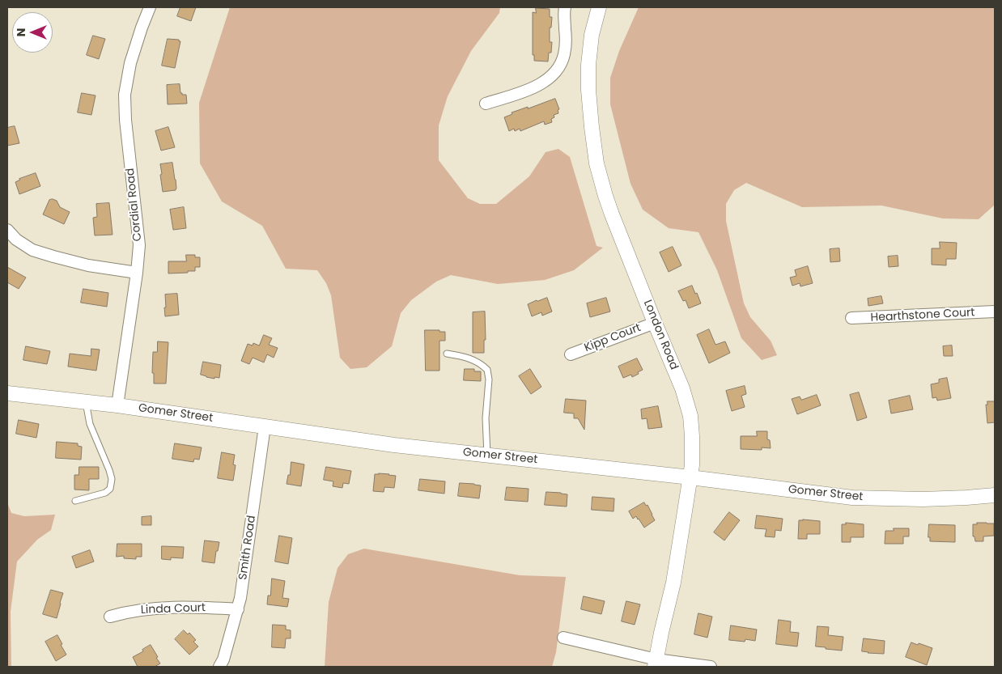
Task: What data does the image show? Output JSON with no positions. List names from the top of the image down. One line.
{"streets":{"street":["Cordial Road","Hearthstone Court","London Road","Kipp Court","Gomer Street","Smith Road","Linda Court"]},"crossings":[["Cordial Road","Gomer Street"],["London Road","Kipp Court"],["London Road","Gomer Street"],["Gomer Street","Smith Road"],["Smith Road","Linda Court"]],"north":"left"}
